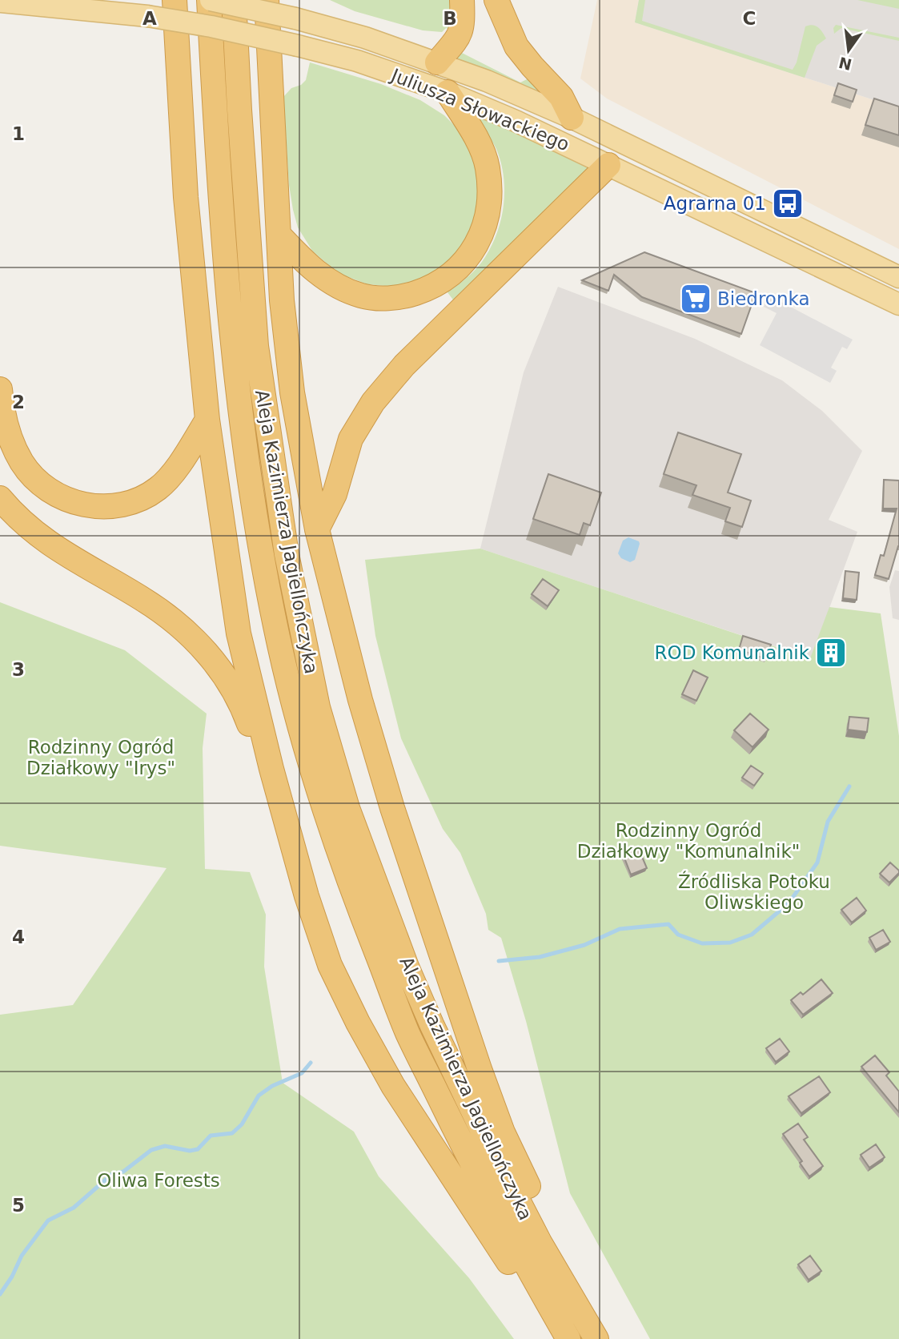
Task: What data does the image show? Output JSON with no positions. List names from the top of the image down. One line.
{"streets":{"highway":["Aleja Kazimierza Jagiellończyka"],"main road":["Juliusza Słowackiego"]},"crossings":[["Juliusza Słowackiego","Aleja Kazimierza Jagiellończyka"]],"parks":["Rodzinny Ogród Działkowy \"Irys\"","Rodzinny Ogród Działkowy \"Komunalnik\"","Źródliska Potoku Oliwskiego","Oliwa Forests"],"places":{"bus stop":["Agrarna 01"],"supermarket":["Biedronka"],"building":["ROD Komunalnik"]},"north":"bottom","grid":{"columns":["A","B","C"],"rows":["1","2","3","4","5"]}}
